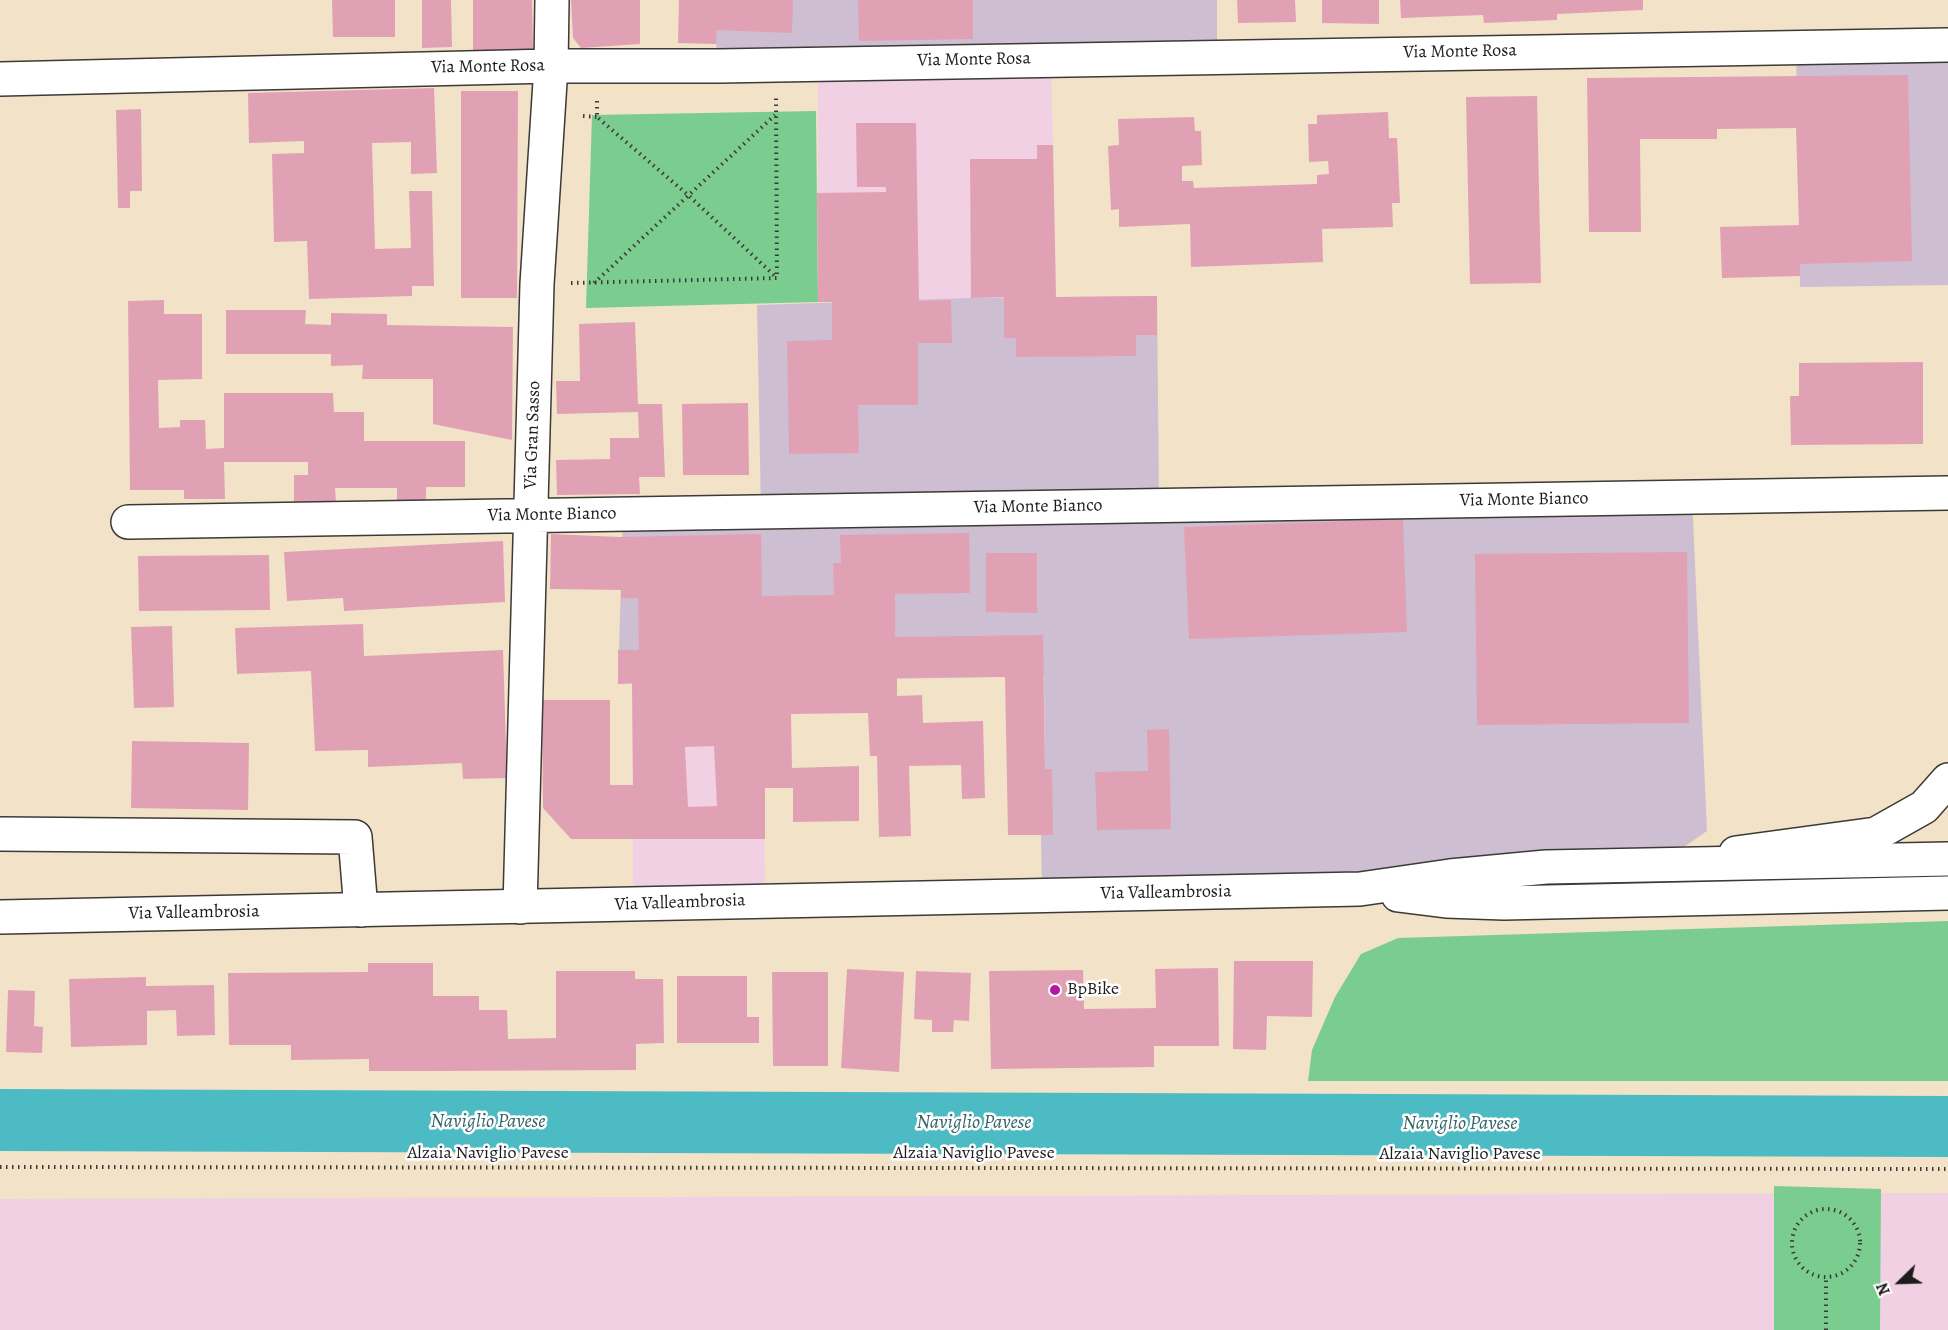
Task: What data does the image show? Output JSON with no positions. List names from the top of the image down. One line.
{"streets":{"street":["Via Monte Rosa","Via Gran Sasso","Via Monte Bianco","Via Valleambrosia"],"path":["Alzaia Naviglio Pavese"]},"crossings":[["Via Monte Rosa","Via Gran Sasso"],["Via Gran Sasso","Via Monte Bianco"],["Via Gran Sasso","Via Valleambrosia"]],"water":["Naviglio Pavese"],"places":["BpBike"],"north":"bottom left"}
